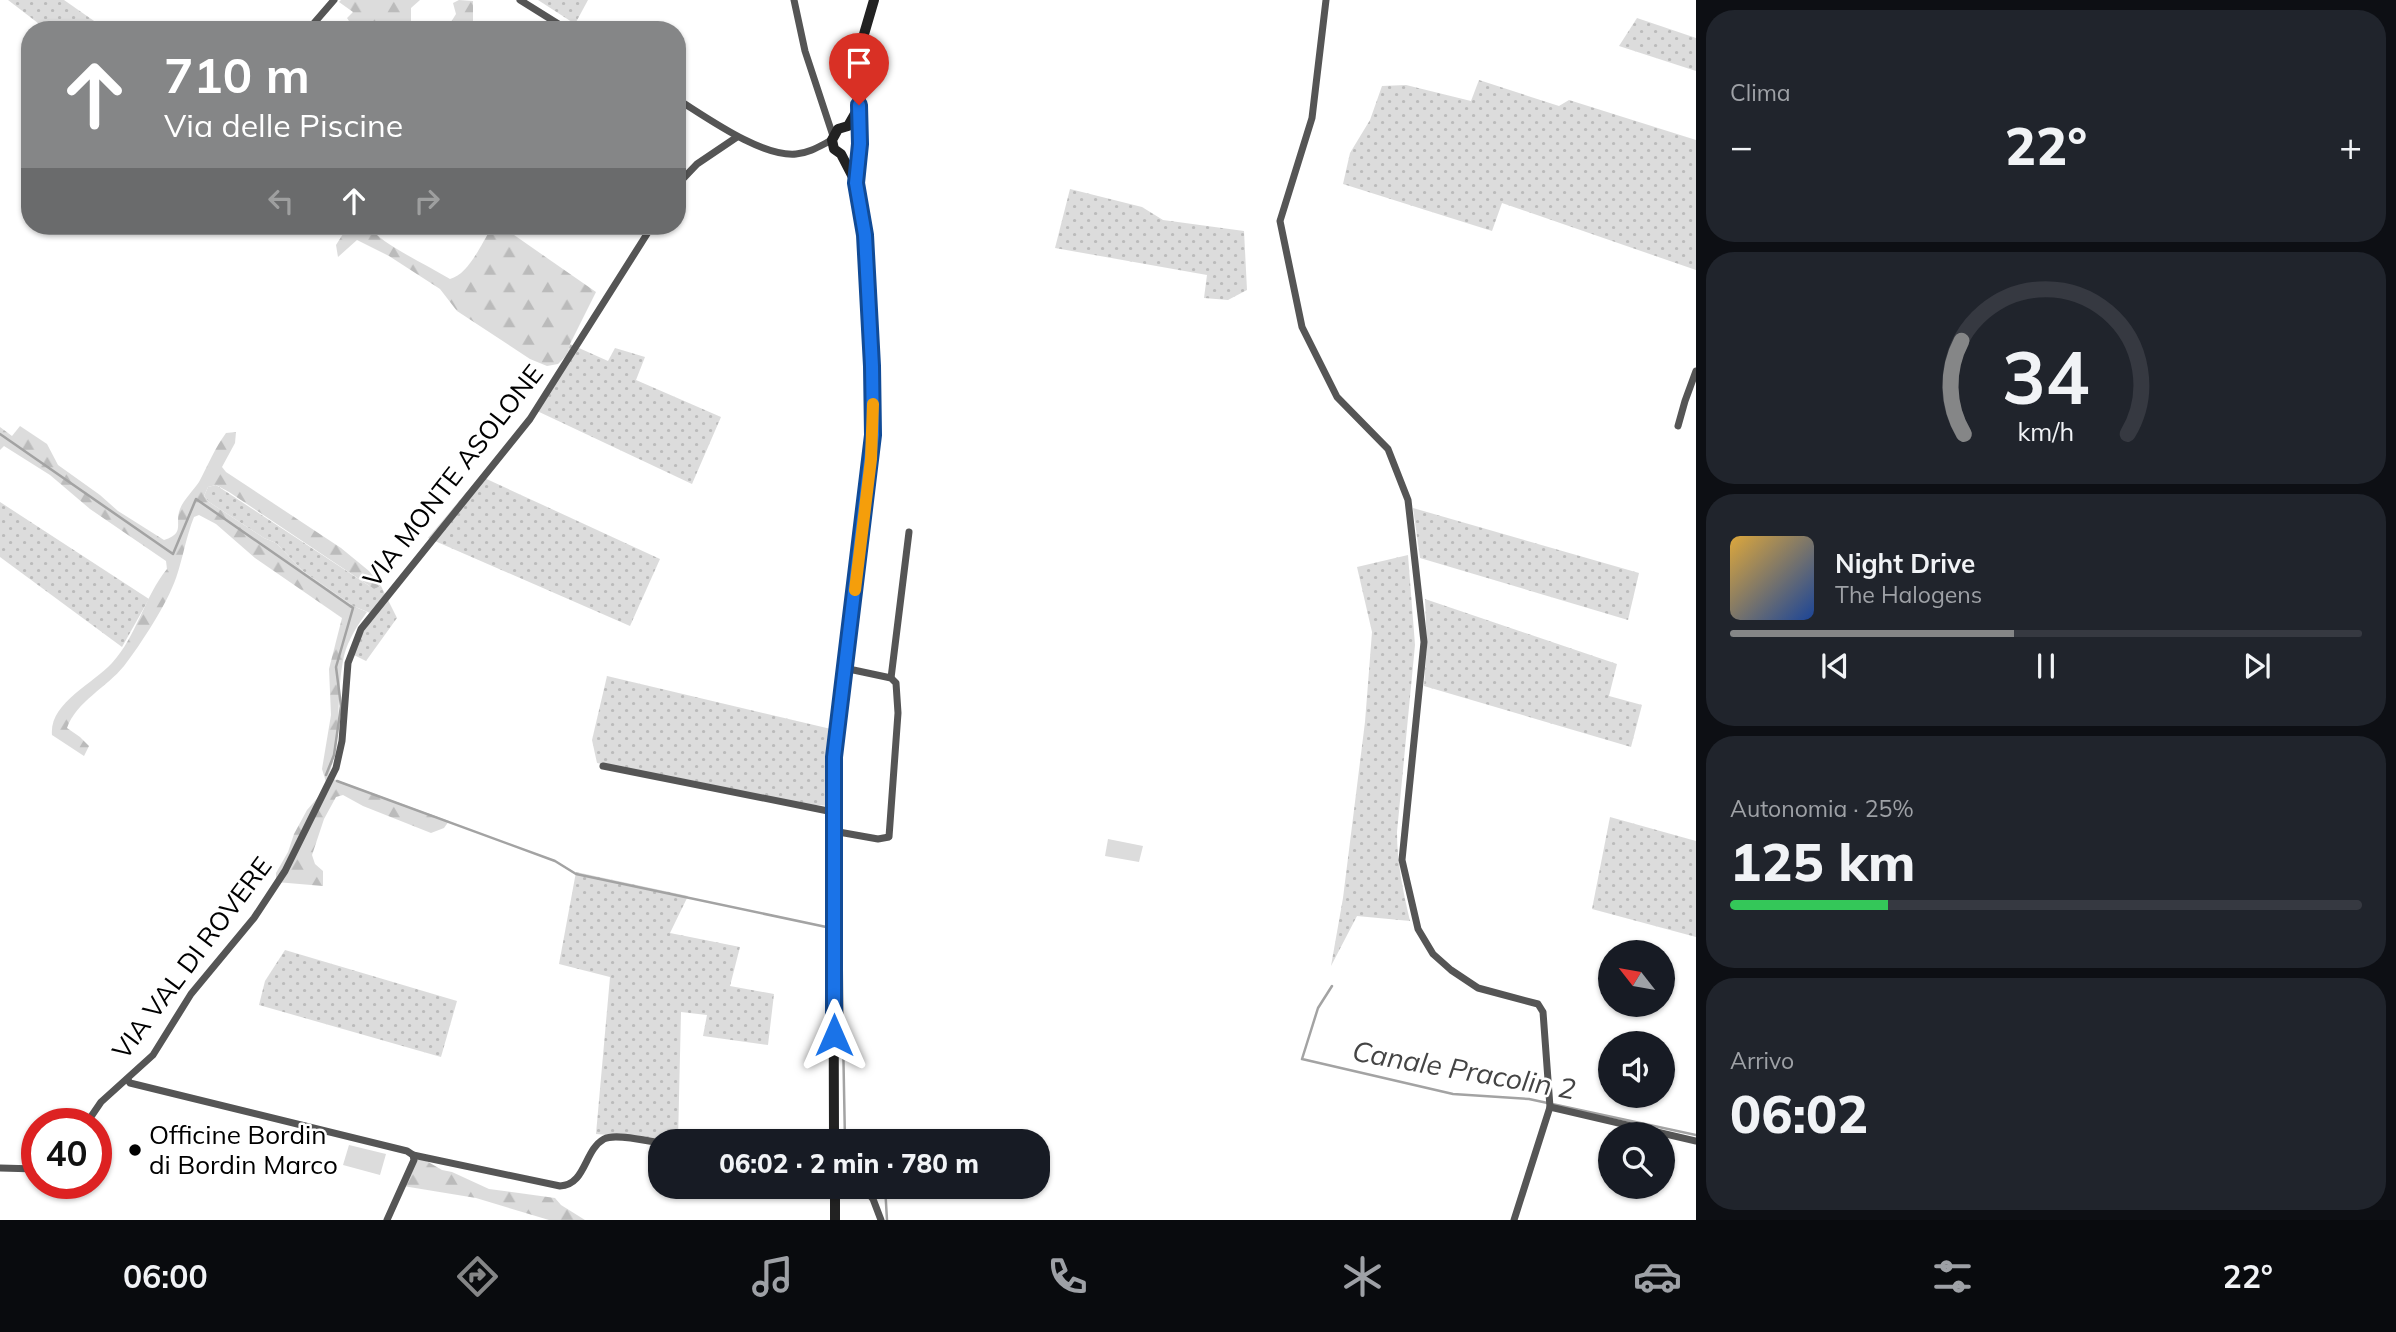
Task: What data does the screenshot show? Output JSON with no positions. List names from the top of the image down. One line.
{"streets":{"street":["VIA MONTE ASOLONE","VIA VAL DI ROVERE"]},"crossings":[["VIA MONTE ASOLONE","VIA VAL DI ROVERE"]],"water":["Canale Pracolin 2"],"places":["Officine Bordin di Bordin Marco"],"north":"top left","page":{"tile":["Clima",["Autonomia · 25%","125 km"],["Arrivo","06:02"]],"turn":["710 m","Via delle Piscine"],"heat":["−","22°","+"],"song":["Night Drive","The Halogens"],"limit":"40","trip":"06:02 · 2 min · 780 m","tabs":["06:00","22°"],"gauge":["34","km/h"]}}
